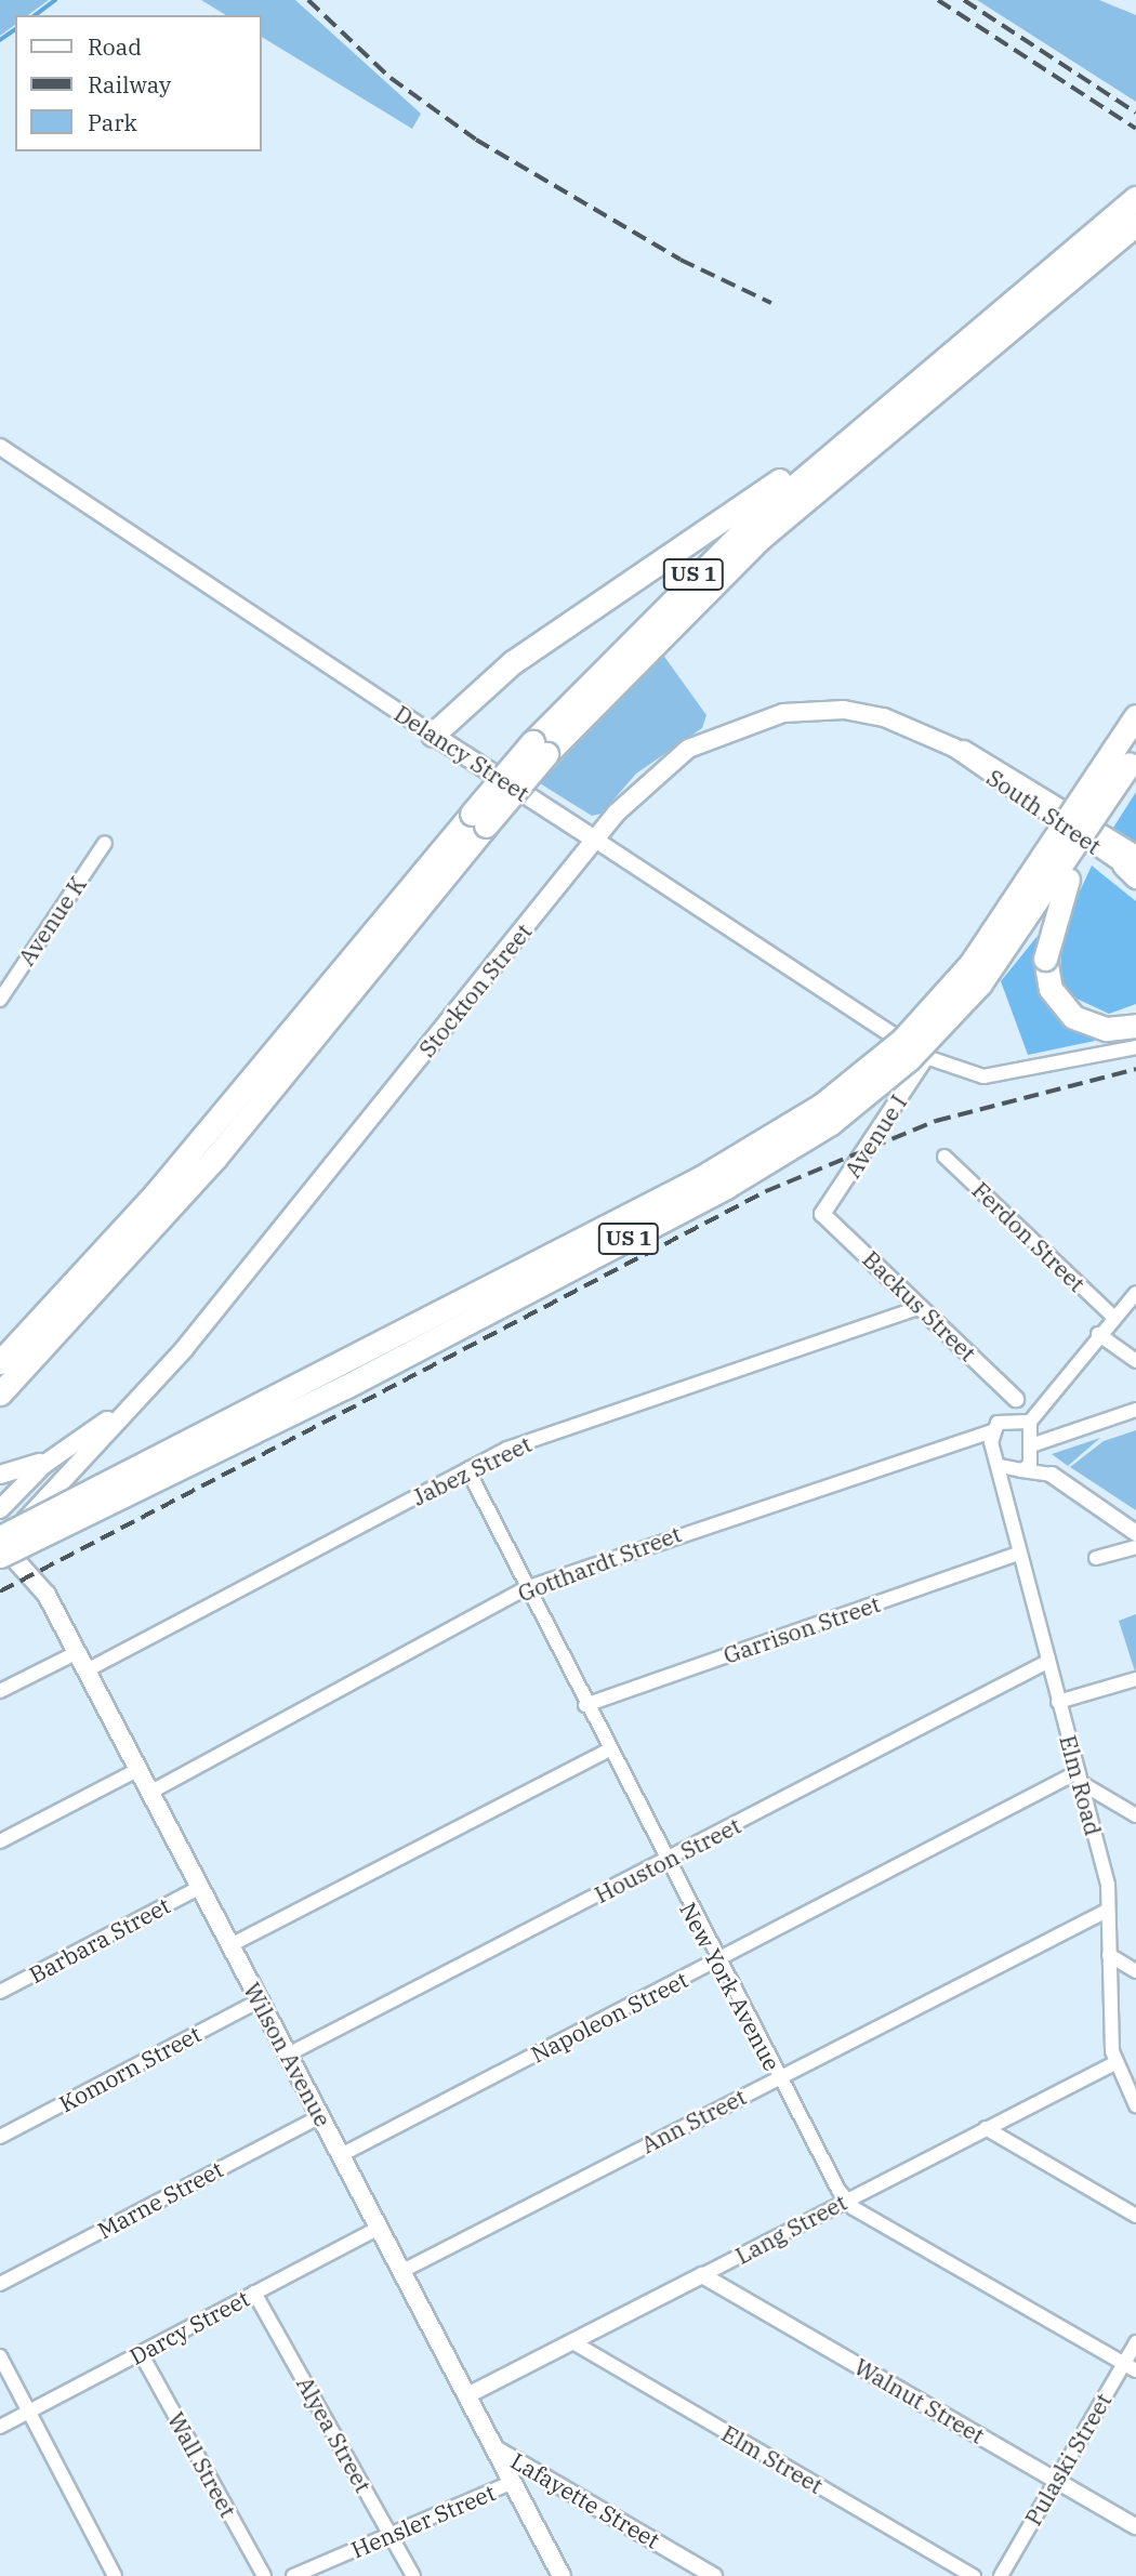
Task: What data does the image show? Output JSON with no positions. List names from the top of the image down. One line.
{"streets":{"highway":["US 1"],"main road":["Delancy Street","South Street","Stockton Street","Wilson Avenue"],"street":["Avenue K","Avenue I","Ferdon Street","Backus Street","Jabez Street","Gotthardt Street","Garrison Street","Elm Road","Houston Street","Barbara Street","New York Avenue","Napoleon Street","Komorn Street","Ann Street","Marne Street","Lang Street","Darcy Street","Walnut Street","Alyea Street","Elm Street","Pulaski Street","Wall Street","Lafayette Street","Hensler Street"]},"crossings":[["US 1","Stockton Street"],["US 1","Wilson Avenue"],["Delancy Street","Stockton Street"],["Delancy Street","Avenue I"],["South Street","Stockton Street"],["Stockton Street","Wilson Avenue"],["Avenue I","Backus Street"],["Ferdon Street","Gotthardt Street"],["Backus Street","Jabez Street"],["Jabez Street","New York Avenue"],["Jabez Street","Wilson Avenue"],["Gotthardt Street","Elm Road"],["Gotthardt Street","New York Avenue"],["Gotthardt Street","Wilson Avenue"],["Garrison Street","Elm Road"],["Garrison Street","New York Avenue"],["Elm Road","Houston Street"],["Elm Road","Napoleon Street"],["Elm Road","Ann Street"],["Elm Road","Lang Street"],["Houston Street","New York Avenue"],["Houston Street","Wilson Avenue"],["Barbara Street","Wilson Avenue"],["New York Avenue","Napoleon Street"],["New York Avenue","Ann Street"],["New York Avenue","Lang Street"],["Napoleon Street","Wilson Avenue"],["Wilson Avenue","Komorn Street"],["Wilson Avenue","Ann Street"],["Wilson Avenue","Marne Street"],["Wilson Avenue","Lang Street"],["Wilson Avenue","Darcy Street"],["Wilson Avenue","Lafayette Street"],["Wilson Avenue","Hensler Street"],["Lang Street","Walnut Street"],["Lang Street","Elm Street"],["Darcy Street","Alyea Street"],["Darcy Street","Wall Street"],["Walnut Street","Pulaski Street"],["Alyea Street","Hensler Street"]],"legend":["Road","Railway","Park"]}
